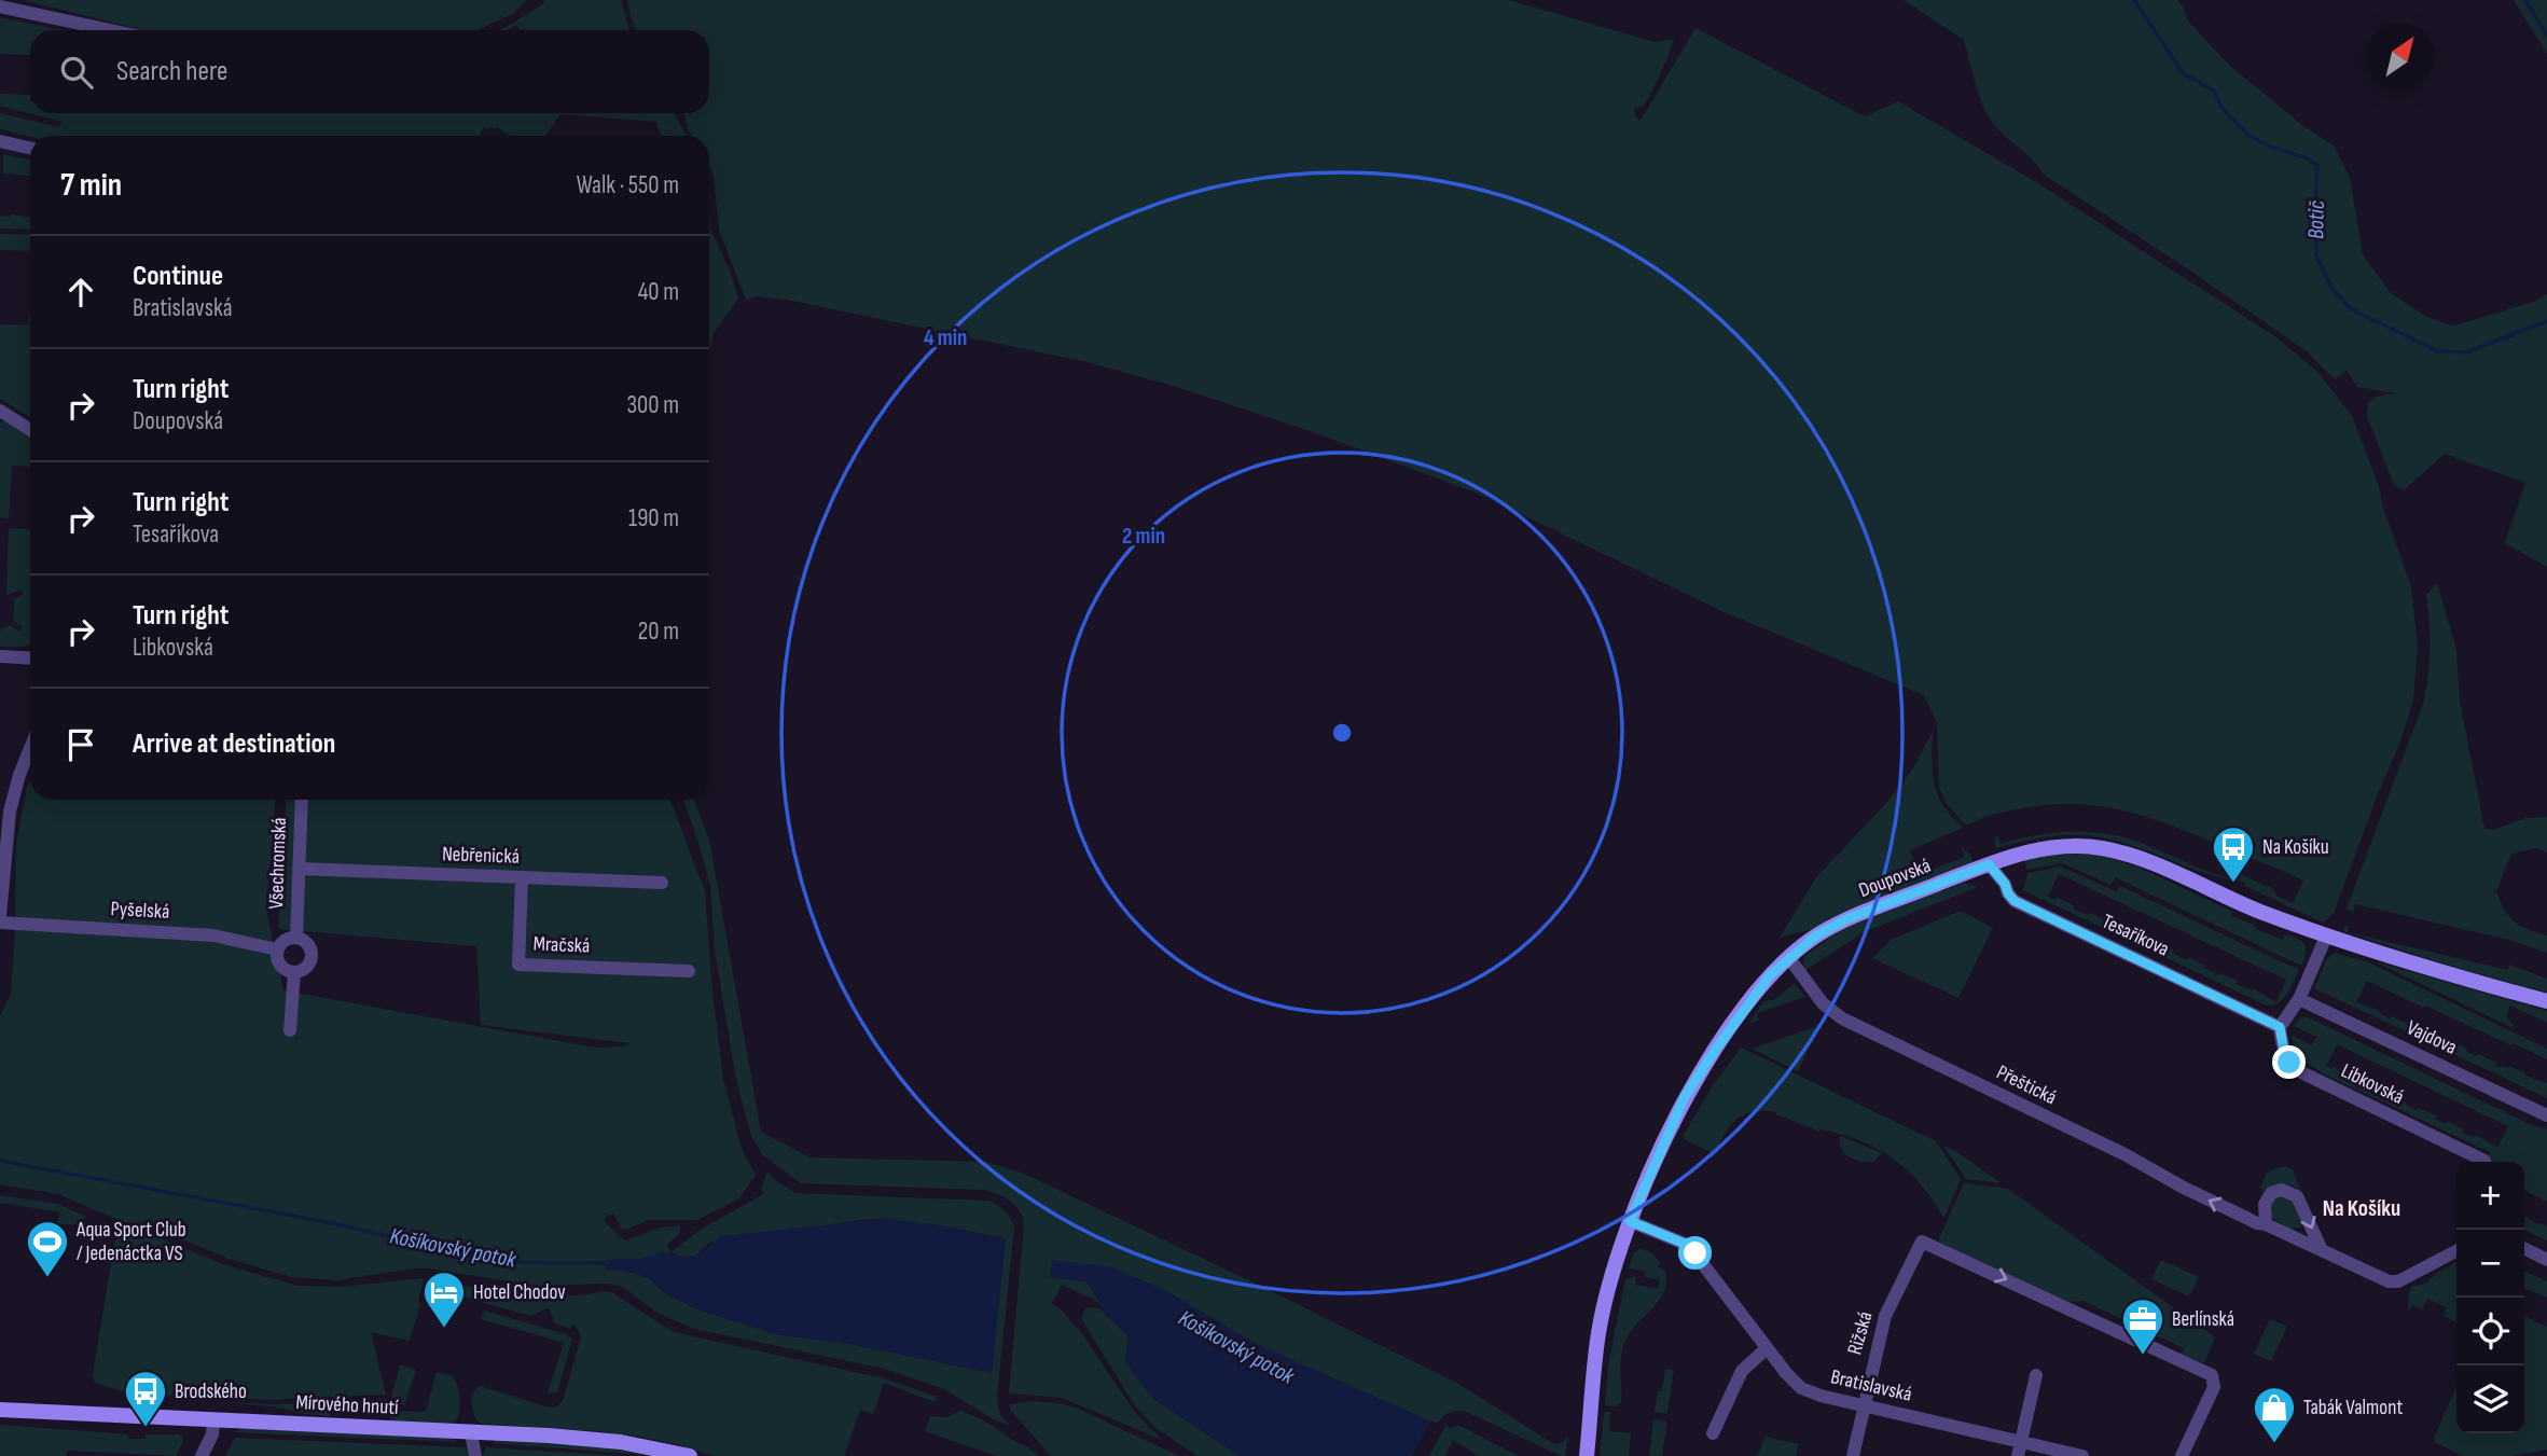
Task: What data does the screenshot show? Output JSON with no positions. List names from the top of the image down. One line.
{"streets":{"street":["Nebřenická","Všechromská","Doupovská","Pyšelská","Tesaříkova","Mračská","Vajdova","Libkovská","Přeštická","Rižská","Bratislavská","Mírového hnutí"]},"crossings":[["Nebřenická","Všechromská"],["Nebřenická","Mračská"],["Všechromská","Pyšelská"],["Doupovská","Tesaříkova"],["Doupovská","Přeštická"],["Doupovská","Bratislavská"],["Tesaříkova","Libkovská"],["Rižská","Bratislavská"]],"one_way":["Přeštická"],"districts":["Na Košíku"],"water":["Botič","Košíkovský potok"],"places":{"bus stop":["Na Košíku","Brodského"],"sports":["Aqua Sport Club / Jedenáctka VS"],"hotel":["Hotel Chodov"],"office":["Berlínská"],"shop":["Tabák Valmont"]},"north":"top right","page":{"search":"Search here","heading":["7 min","Walk · 550 m"],"list":[["Continue","Bratislavská","40 m"],["Turn right","Doupovská","300 m"],["Turn right","Tesaříkova","190 m"],["Turn right","Libkovská","20 m"],"Arrive at destination"],"map_buttons":["+","−"]},"rings":["4 min","2 min"]}
